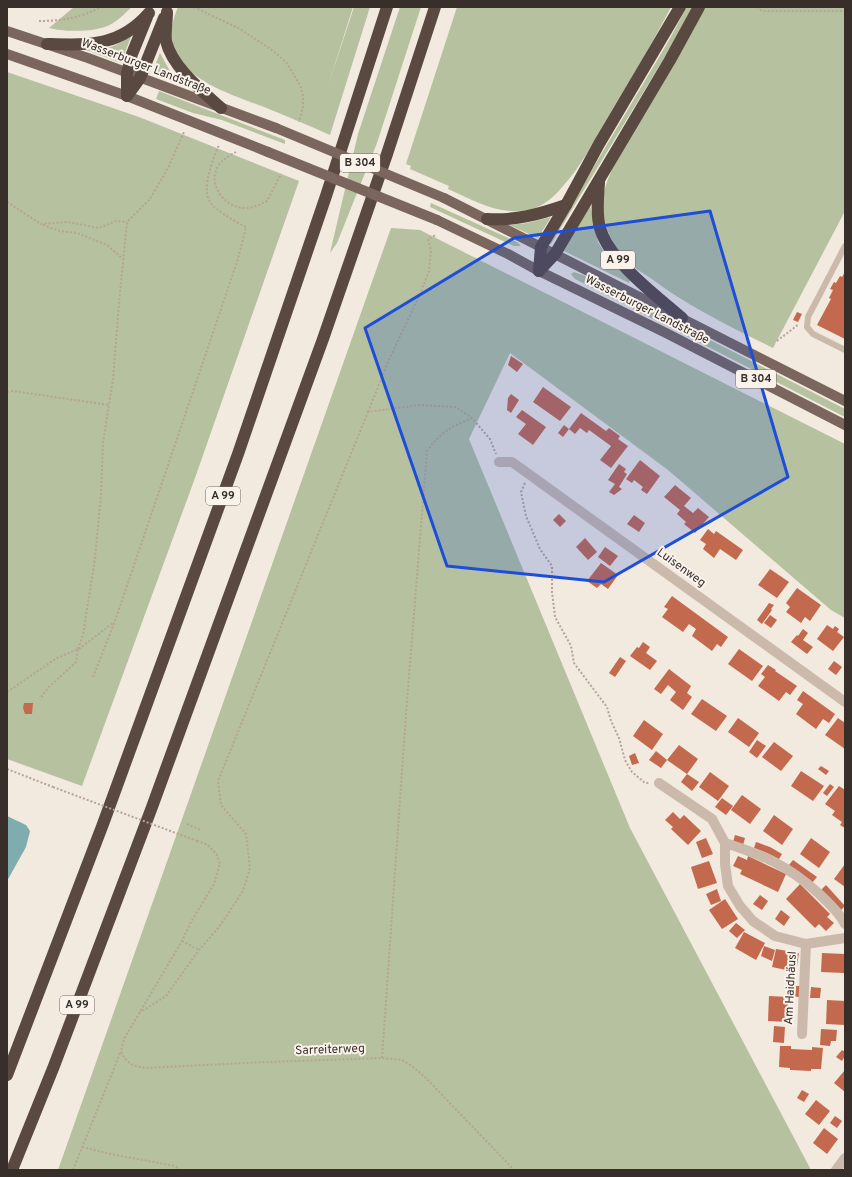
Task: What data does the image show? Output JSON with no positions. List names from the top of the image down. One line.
{"streets":{"highway":["A 99"],"main road":["Wasserburger Landstraße","B 304"],"street":["Luisenweg","Am Haidhäusl"],"path":["Sarreiterweg"]},"crossings":[["Wasserburger Landstraße","B 304"],["Wasserburger Landstraße","A 99"]]}
